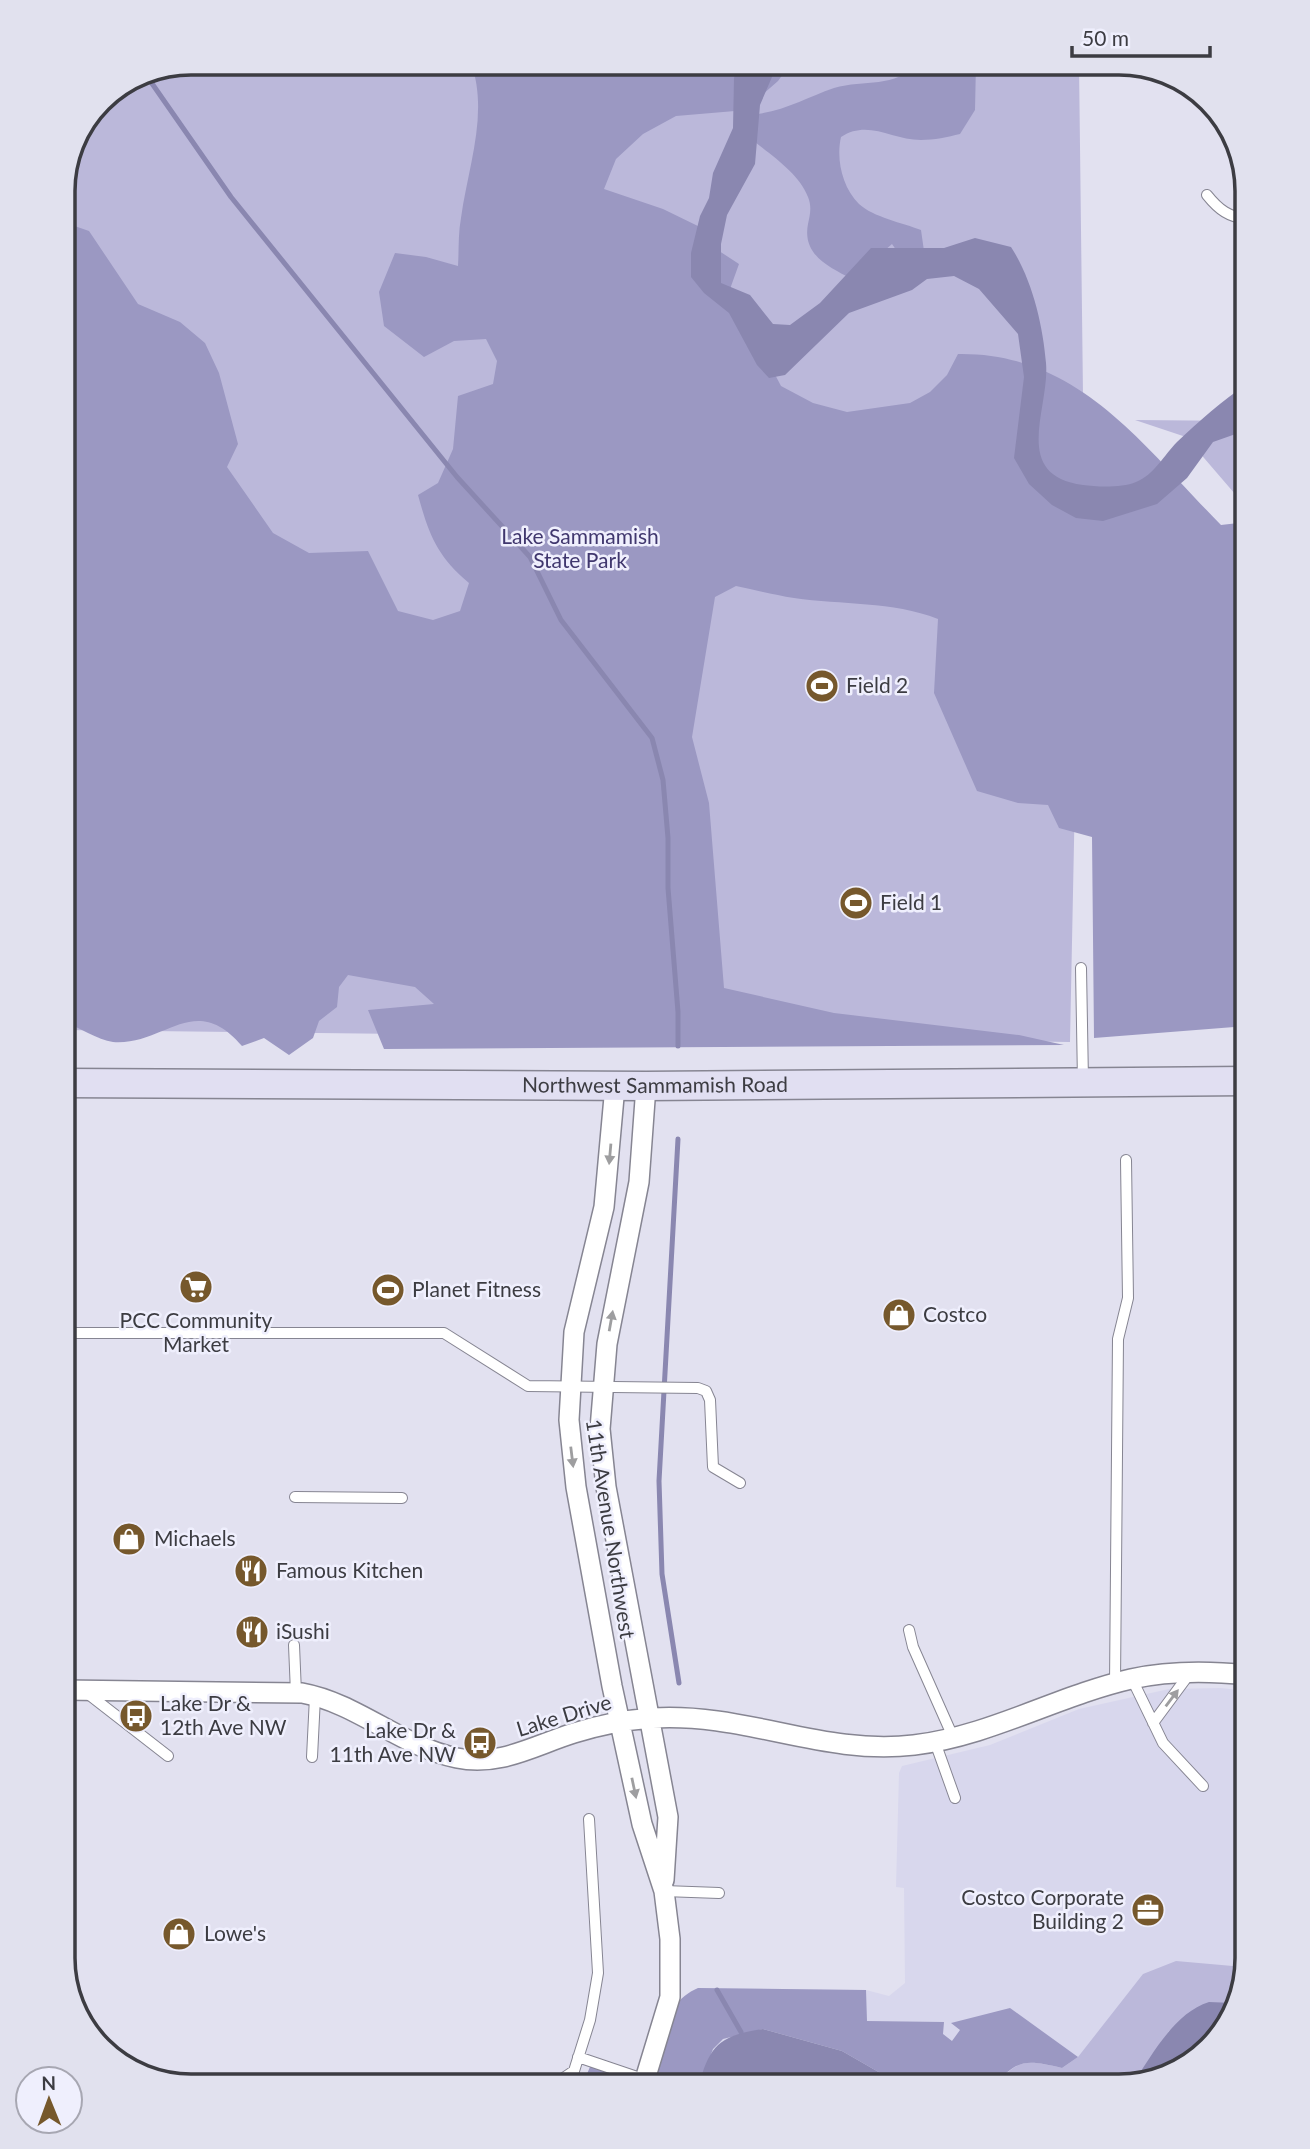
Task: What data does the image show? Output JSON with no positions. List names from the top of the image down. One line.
{"streets":{"main road":["Northwest Sammamish Road"],"street":["11th Avenue Northwest","Lake Drive"]},"crossings":[["Northwest Sammamish Road","11th Avenue Northwest"],["11th Avenue Northwest","Lake Drive"]],"parks":["Lake Sammamish State Park"],"places":{"sports":["Field 2","Field 1","Planet Fitness"],"supermarket":["PCC Community Market"],"shop":["Costco","Michaels","Lowe's"],"restaurant":["Famous Kitchen","iSushi"],"bus stop":["Lake Dr & 12th Ave NW","Lake Dr & 11th Ave NW"],"office":["Costco Corporate Building 2"]},"scale_bar":"50 m","north":"top"}
